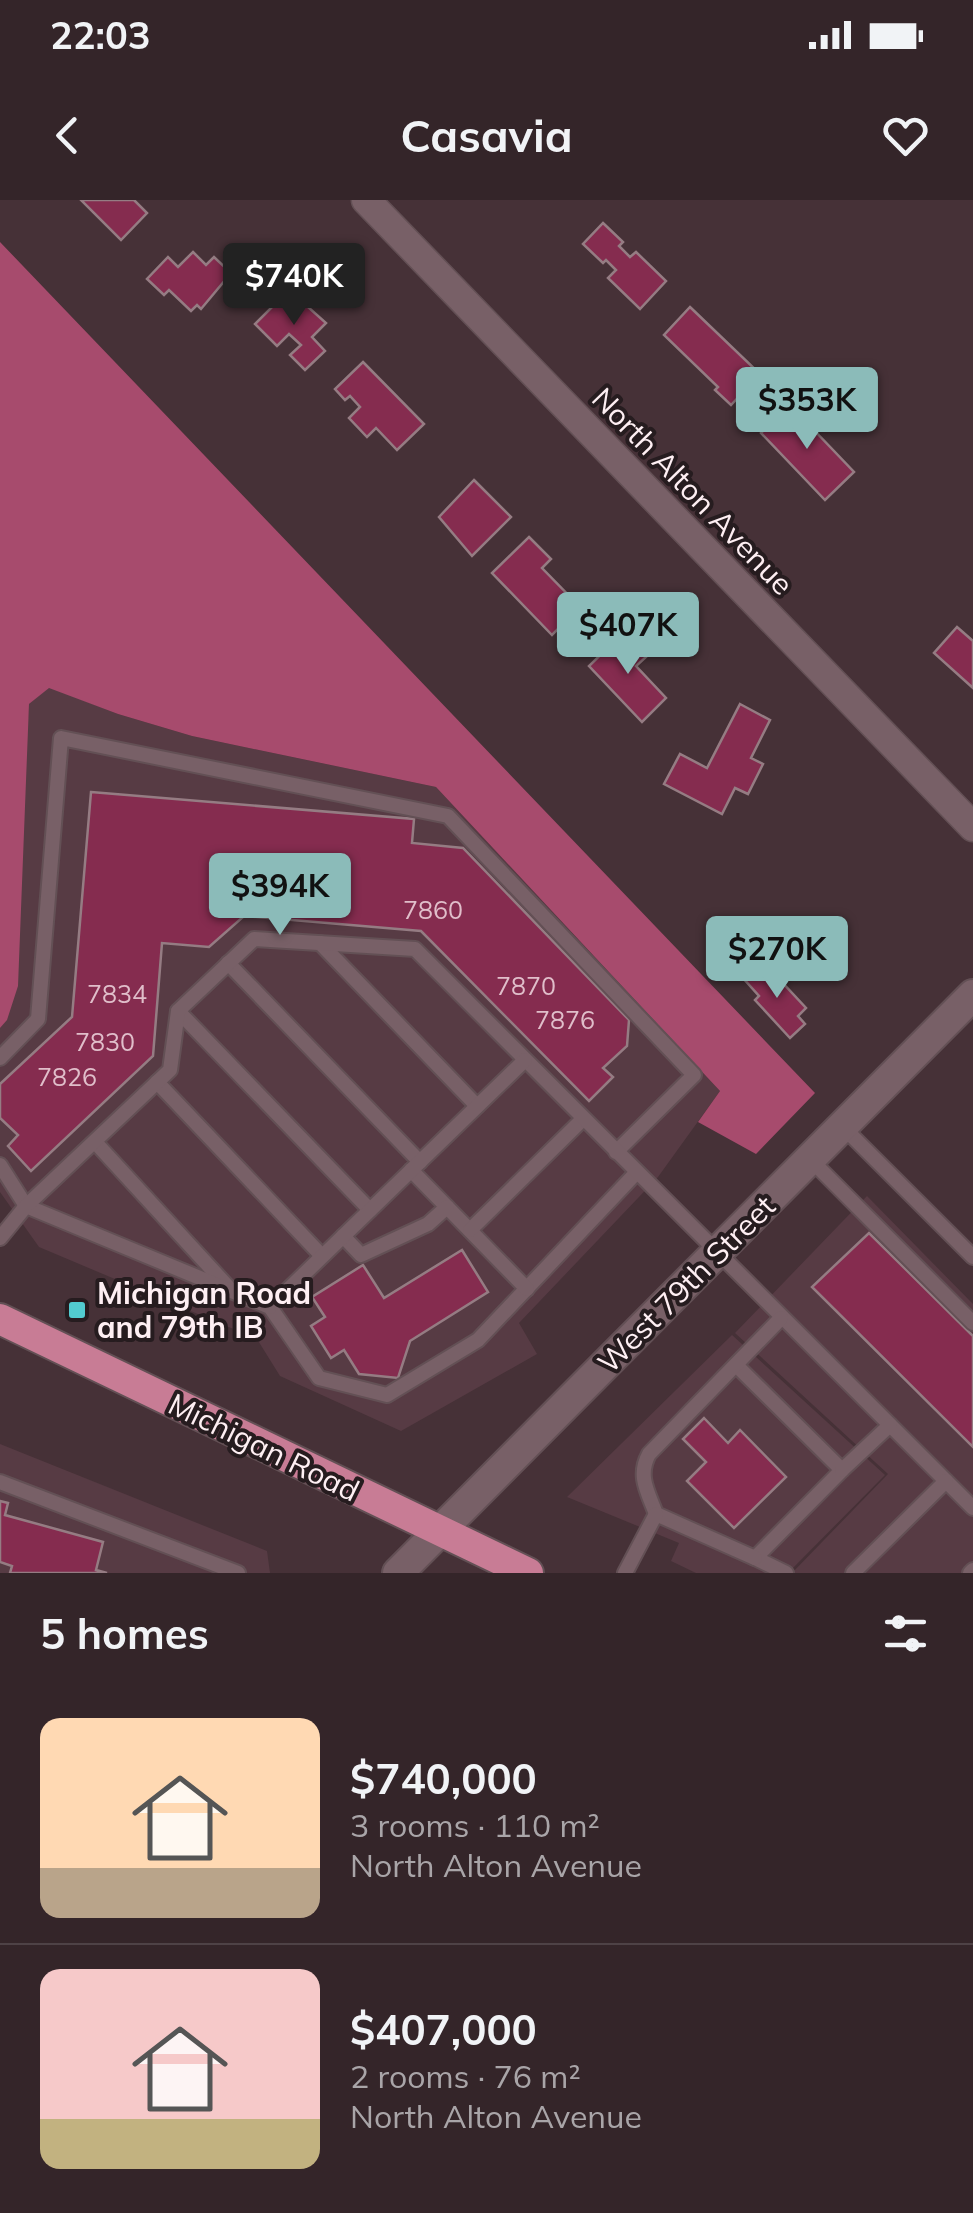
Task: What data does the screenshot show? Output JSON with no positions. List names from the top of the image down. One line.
{"streets":{"main road":["West 79th Street","Michigan Road"],"street":["North Alton Avenue"]},"crossings":[["West 79th Street","Michigan Road"]],"places":{"transit":["Michigan Road and 79th IB"]},"house_numbers":["7860","7870","7834","7876","7830","7826"],"page":{"status":"22:03","header":"Casavia","price":["$740K","$353K","$407K","$394K","$270K"],"heading":"5 homes","list":[{"name":"$740,000","note":"3 rooms · 110 m² · North Alton Avenue"},{"name":"$407,000","note":"2 rooms · 76 m² · North Alton Avenue"}]}}
